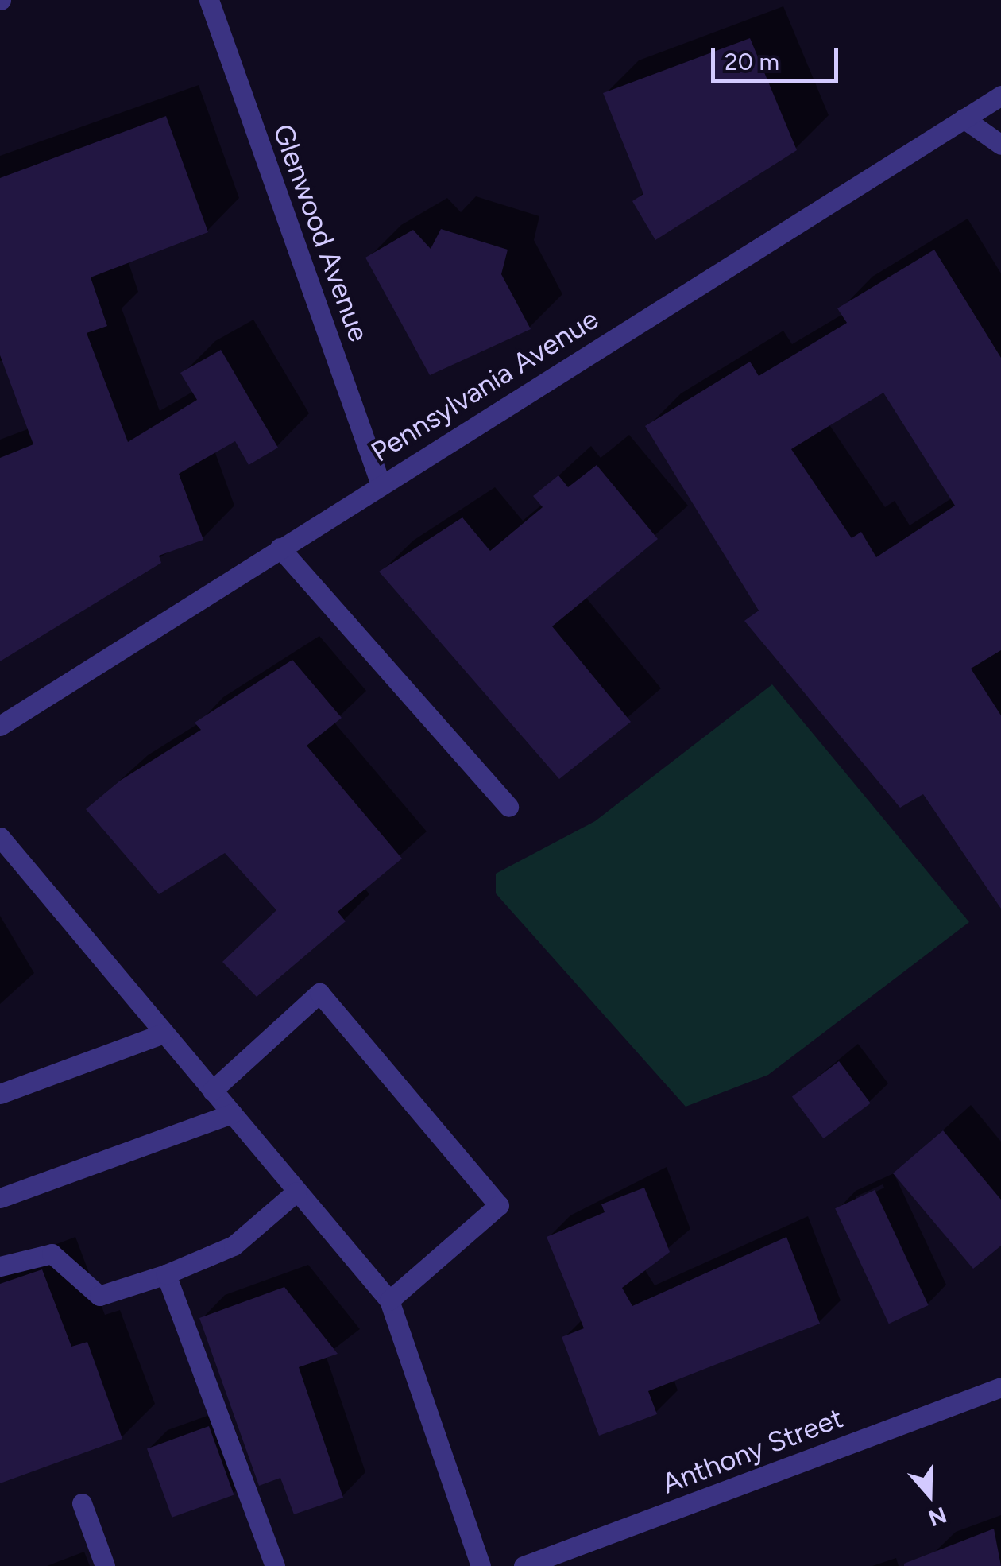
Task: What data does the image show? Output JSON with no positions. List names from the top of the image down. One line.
{"streets":{"street":["Glenwood Avenue","Pennsylvania Avenue","Anthony Street"]},"crossings":[["Glenwood Avenue","Pennsylvania Avenue"]],"scale_bar":"20 m","north":"bottom"}
